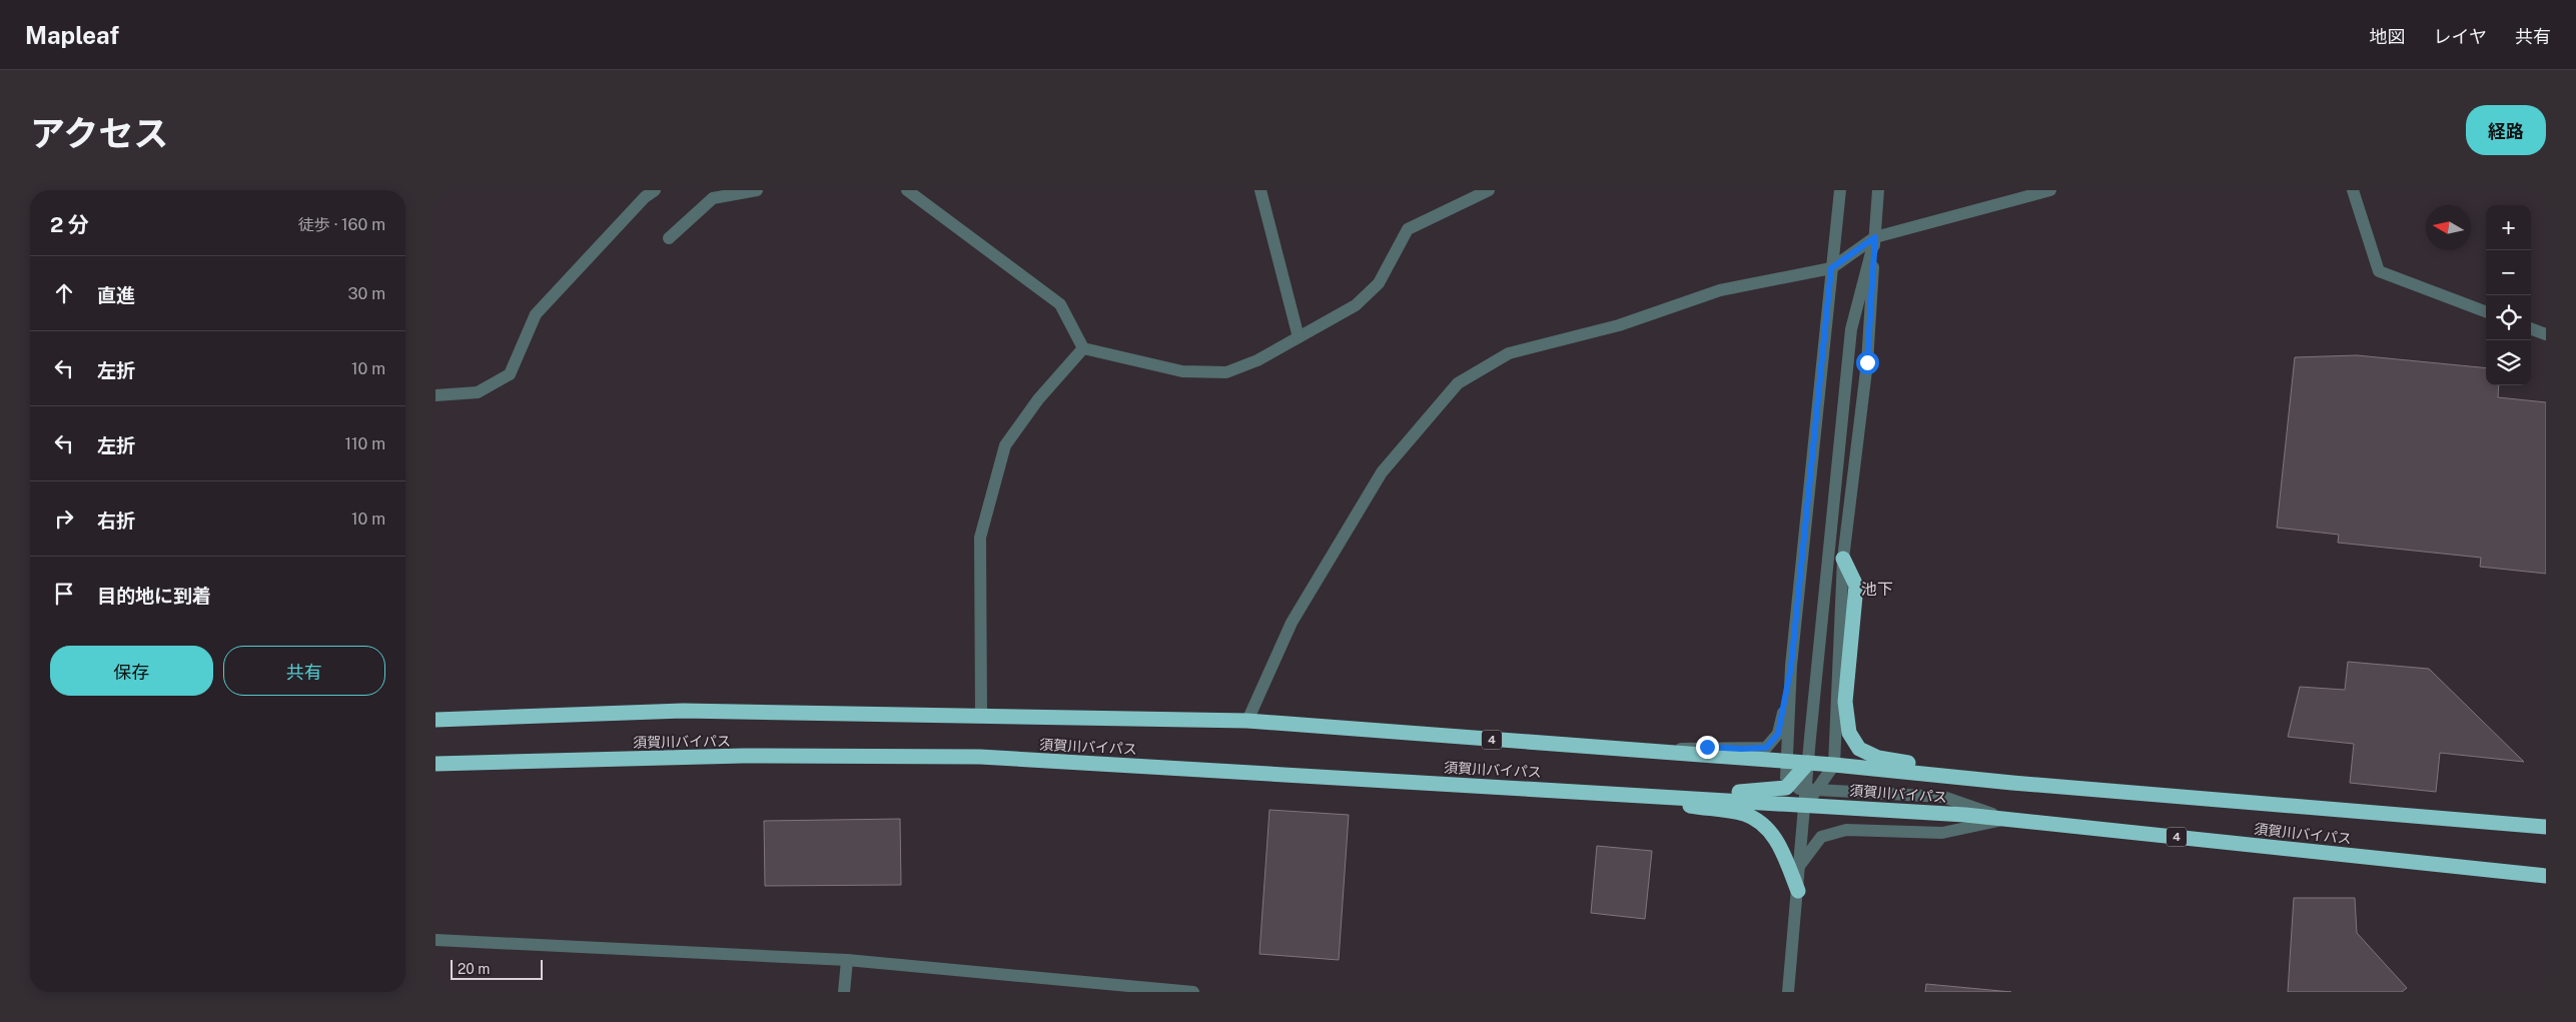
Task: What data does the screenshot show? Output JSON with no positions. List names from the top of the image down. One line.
{"streets":{"highway":["4","須賀川バイパス"]},"districts":["池下"],"scale_bar":"20 m","north":"left","page":{"header":"Mapleaf","nav":["地図","レイヤ","共有"],"title":"アクセス","buttons":["経路",["保存","共有"]],"heading":["2 分","徒歩 · 160 m"],"map_buttons":["+","−"],"list":[["直進","30 m"],["左折","10 m"],["左折","110 m"],["右折","10 m"],"目的地に到着"],"scale":"20 m"}}
